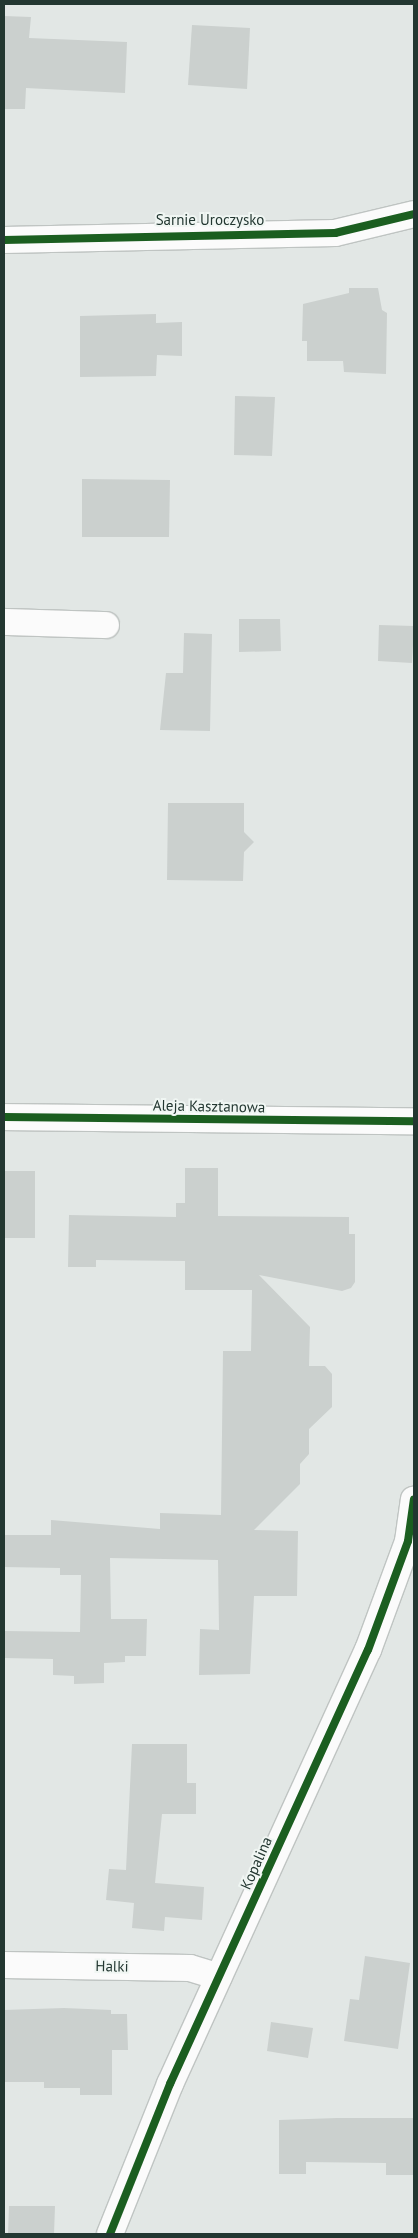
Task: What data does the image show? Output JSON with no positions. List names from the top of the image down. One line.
{"streets":{"street":["Sarnie Uroczysko","Aleja Kasztanowa","Kopalina","Halki"]},"crossings":[["Kopalina","Halki"]]}
